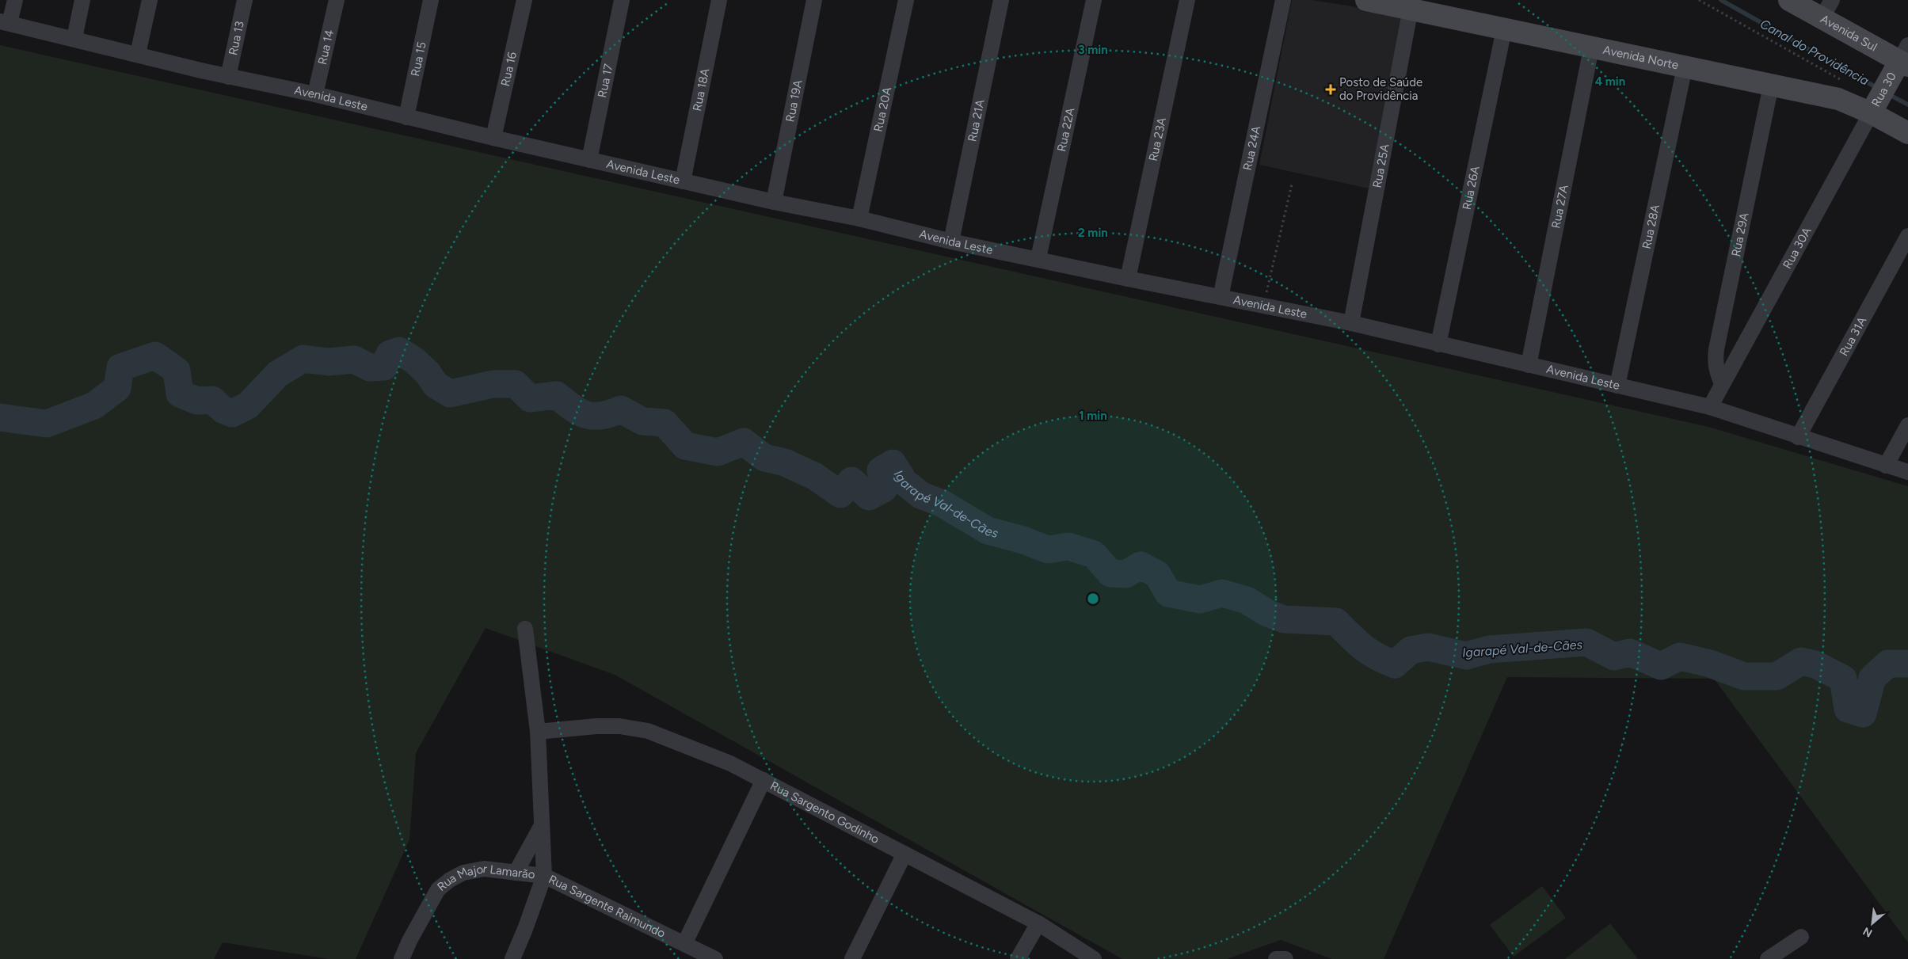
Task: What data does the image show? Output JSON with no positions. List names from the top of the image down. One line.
{"streets":{"street":["Avenida Sul","Rua 13","Rua 14","Avenida Norte","Rua 15","Rua 16","Rua 17","Rua 30","Rua 18A","Avenida Leste","Rua 19A","Rua 20A","Rua 21A","Rua 22A","Rua 23A","Rua 24A","Rua 25A","Rua 26A","Rua 27A","Rua 28A","Rua 29A","Rua 30A","Rua 31A","Rua Sargento Godinho","Rua Major Lamarão","Rua Sargente Raimundo"]},"crossings":[["Avenida Sul","Rua 30"],["Rua 13","Avenida Leste"],["Rua 14","Avenida Leste"],["Avenida Norte","Rua 30"],["Avenida Norte","Rua 25A"],["Avenida Norte","Rua 26A"],["Avenida Norte","Rua 27A"],["Avenida Norte","Rua 28A"],["Avenida Norte","Rua 29A"],["Avenida Norte","Rua 30A"],["Rua 15","Avenida Leste"],["Rua 16","Avenida Leste"],["Rua 17","Avenida Leste"],["Rua 30","Rua 30A"],["Rua 18A","Avenida Leste"],["Avenida Leste","Rua 19A"],["Avenida Leste","Rua 20A"],["Avenida Leste","Rua 21A"],["Avenida Leste","Rua 22A"],["Avenida Leste","Rua 23A"],["Avenida Leste","Rua 24A"],["Avenida Leste","Rua 25A"],["Avenida Leste","Rua 26A"],["Avenida Leste","Rua 27A"],["Avenida Leste","Rua 28A"],["Avenida Leste","Rua 30A"],["Avenida Leste","Rua 31A"],["Rua 29A","Rua 30A"],["Rua Sargento Godinho","Rua Sargente Raimundo"],["Rua Major Lamarão","Rua Sargente Raimundo"]],"water":["Canal do Providência","Igarapé Val-de-Cães"],"places":{"health":["Posto de Saúde do Providência"]},"north":"bottom left","rings":["3 min","4 min","2 min","1 min"]}
